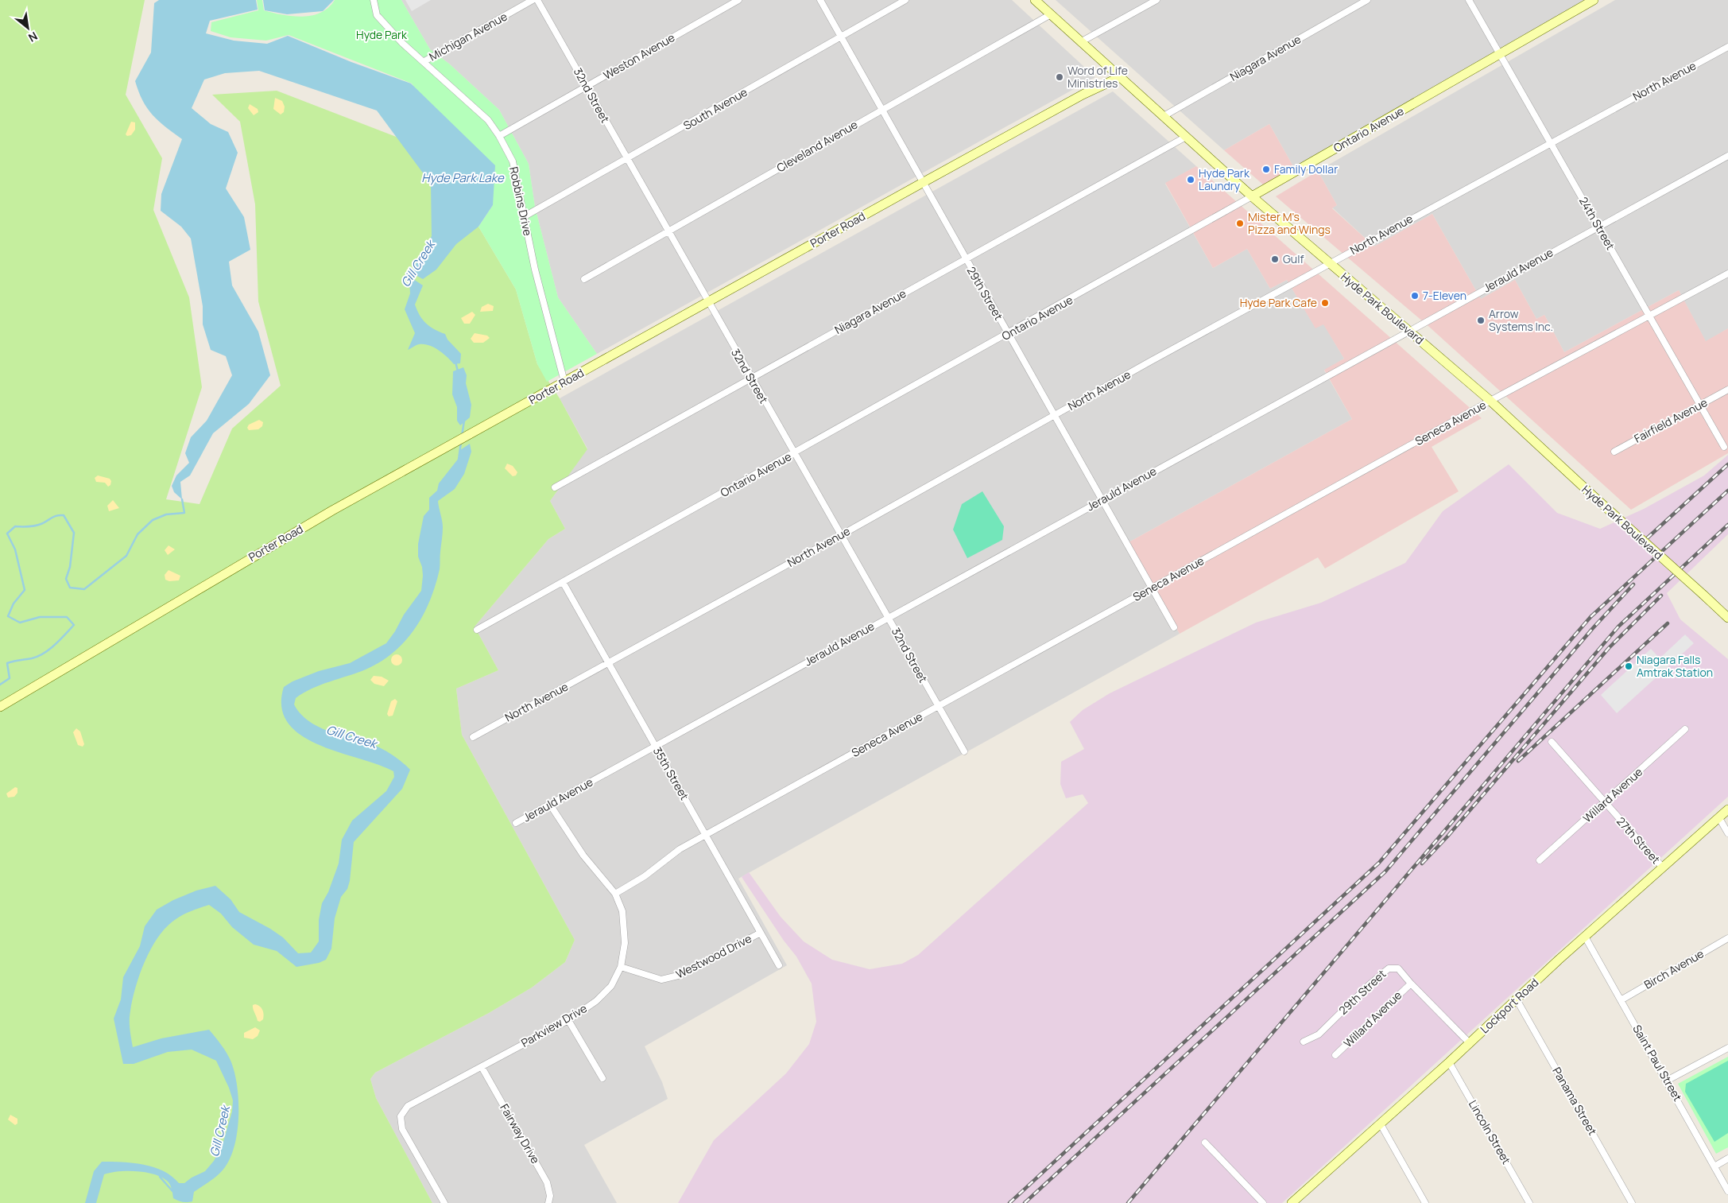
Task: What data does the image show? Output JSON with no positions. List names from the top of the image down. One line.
{"streets":{"main road":["Ontario Avenue","Porter Road","Hyde Park Boulevard","Lockport Road"],"street":["Michigan Avenue","Weston Avenue","Niagara Avenue","North Avenue","32nd Street","South Avenue","Cleveland Avenue","Robbins Drive","24th Street","Jerauld Avenue","29th Street","Fairfield Avenue","Seneca Avenue","35th Street","Willard Avenue","27th Street","Westwood Drive","Birch Avenue","Parkview Drive","Saint Paul Street","Panama Street","Lincoln Street","Fairway Drive"]},"crossings":[["Michigan Avenue","Robbins Drive"],["Weston Avenue","32nd Street"],["Weston Avenue","Robbins Drive"],["Niagara Avenue","32nd Street"],["Niagara Avenue","29th Street"],["Niagara Avenue","Hyde Park Boulevard"],["North Avenue","32nd Street"],["North Avenue","24th Street"],["North Avenue","29th Street"],["North Avenue","Hyde Park Boulevard"],["North Avenue","35th Street"],["32nd Street","South Avenue"],["32nd Street","Ontario Avenue"],["32nd Street","Cleveland Avenue"],["32nd Street","Porter Road"],["32nd Street","Jerauld Avenue"],["32nd Street","Seneca Avenue"],["South Avenue","Robbins Drive"],["South Avenue","29th Street"],["Ontario Avenue","24th Street"],["Ontario Avenue","29th Street"],["Ontario Avenue","Hyde Park Boulevard"],["Ontario Avenue","35th Street"],["Cleveland Avenue","29th Street"],["Cleveland Avenue","Hyde Park Boulevard"],["Robbins Drive","Porter Road"],["24th Street","Jerauld Avenue"],["24th Street","Fairfield Avenue"],["24th Street","Seneca Avenue"],["Porter Road","29th Street"],["Porter Road","Hyde Park Boulevard"],["Jerauld Avenue","29th Street"],["Jerauld Avenue","Hyde Park Boulevard"],["Jerauld Avenue","35th Street"],["Jerauld Avenue","Parkview Drive"],["29th Street","Seneca Avenue"],["29th Street","Willard Avenue"],["29th Street","Lockport Road"],["Hyde Park Boulevard","Seneca Avenue"],["Seneca Avenue","35th Street"],["Seneca Avenue","Parkview Drive"],["35th Street","Westwood Drive"],["Willard Avenue","27th Street"],["27th Street","Lockport Road"],["Westwood Drive","Parkview Drive"],["Birch Avenue","Saint Paul Street"],["Lockport Road","Saint Paul Street"],["Lockport Road","Panama Street"],["Lockport Road","Lincoln Street"],["Parkview Drive","Fairway Drive"]],"water":["Hyde Park Lake","Gill Creek"],"parks":["Hyde Park"],"places":["Word of Life Ministries","Family Dollar","Hyde Park Laundry","Mister M's Pizza and Wings","Gulf","7-Eleven","Hyde Park Cafe","Arrow Systems Inc.","Niagara Falls Amtrak Station"],"north":"bottom right"}
